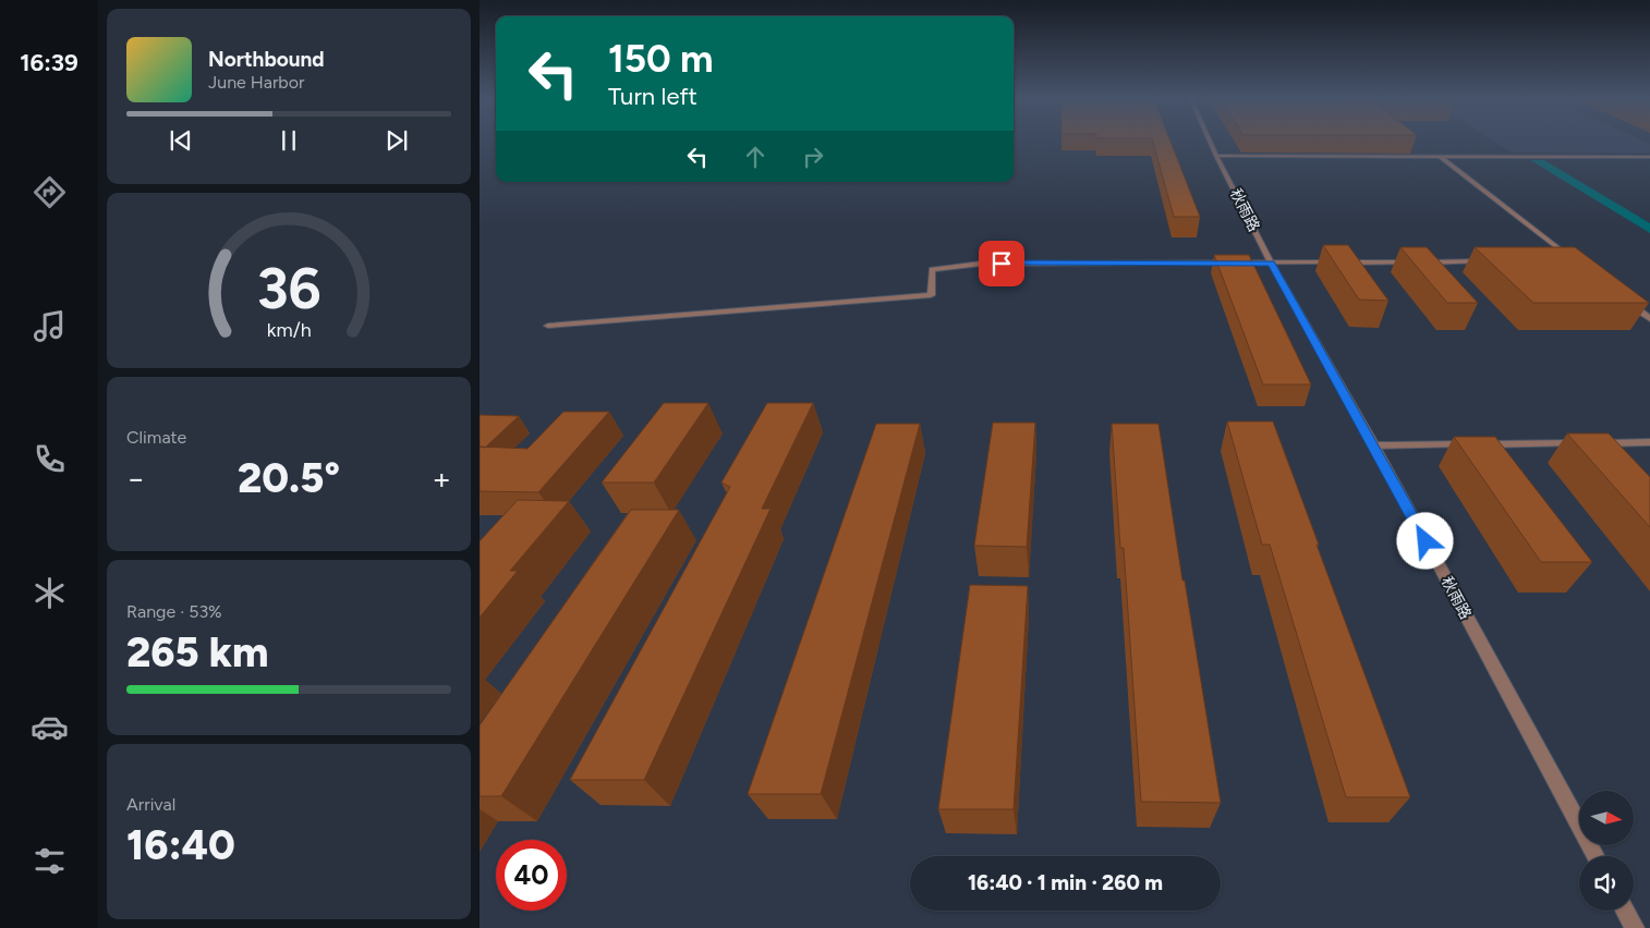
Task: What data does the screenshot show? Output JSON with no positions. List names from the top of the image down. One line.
{"streets":{"street":["秋雨路"]},"north":"right","page":{"tabs":"16:39","turn":["150 m","Turn left"],"song":["Northbound","June Harbor"],"tile":["Climate",["Range · 53%","265 km"],["Arrival","16:40"]],"heat":["−","20.5°","+"],"limit":"40","trip":"16:40 · 1 min · 260 m","gauge":["36","km/h"]}}
